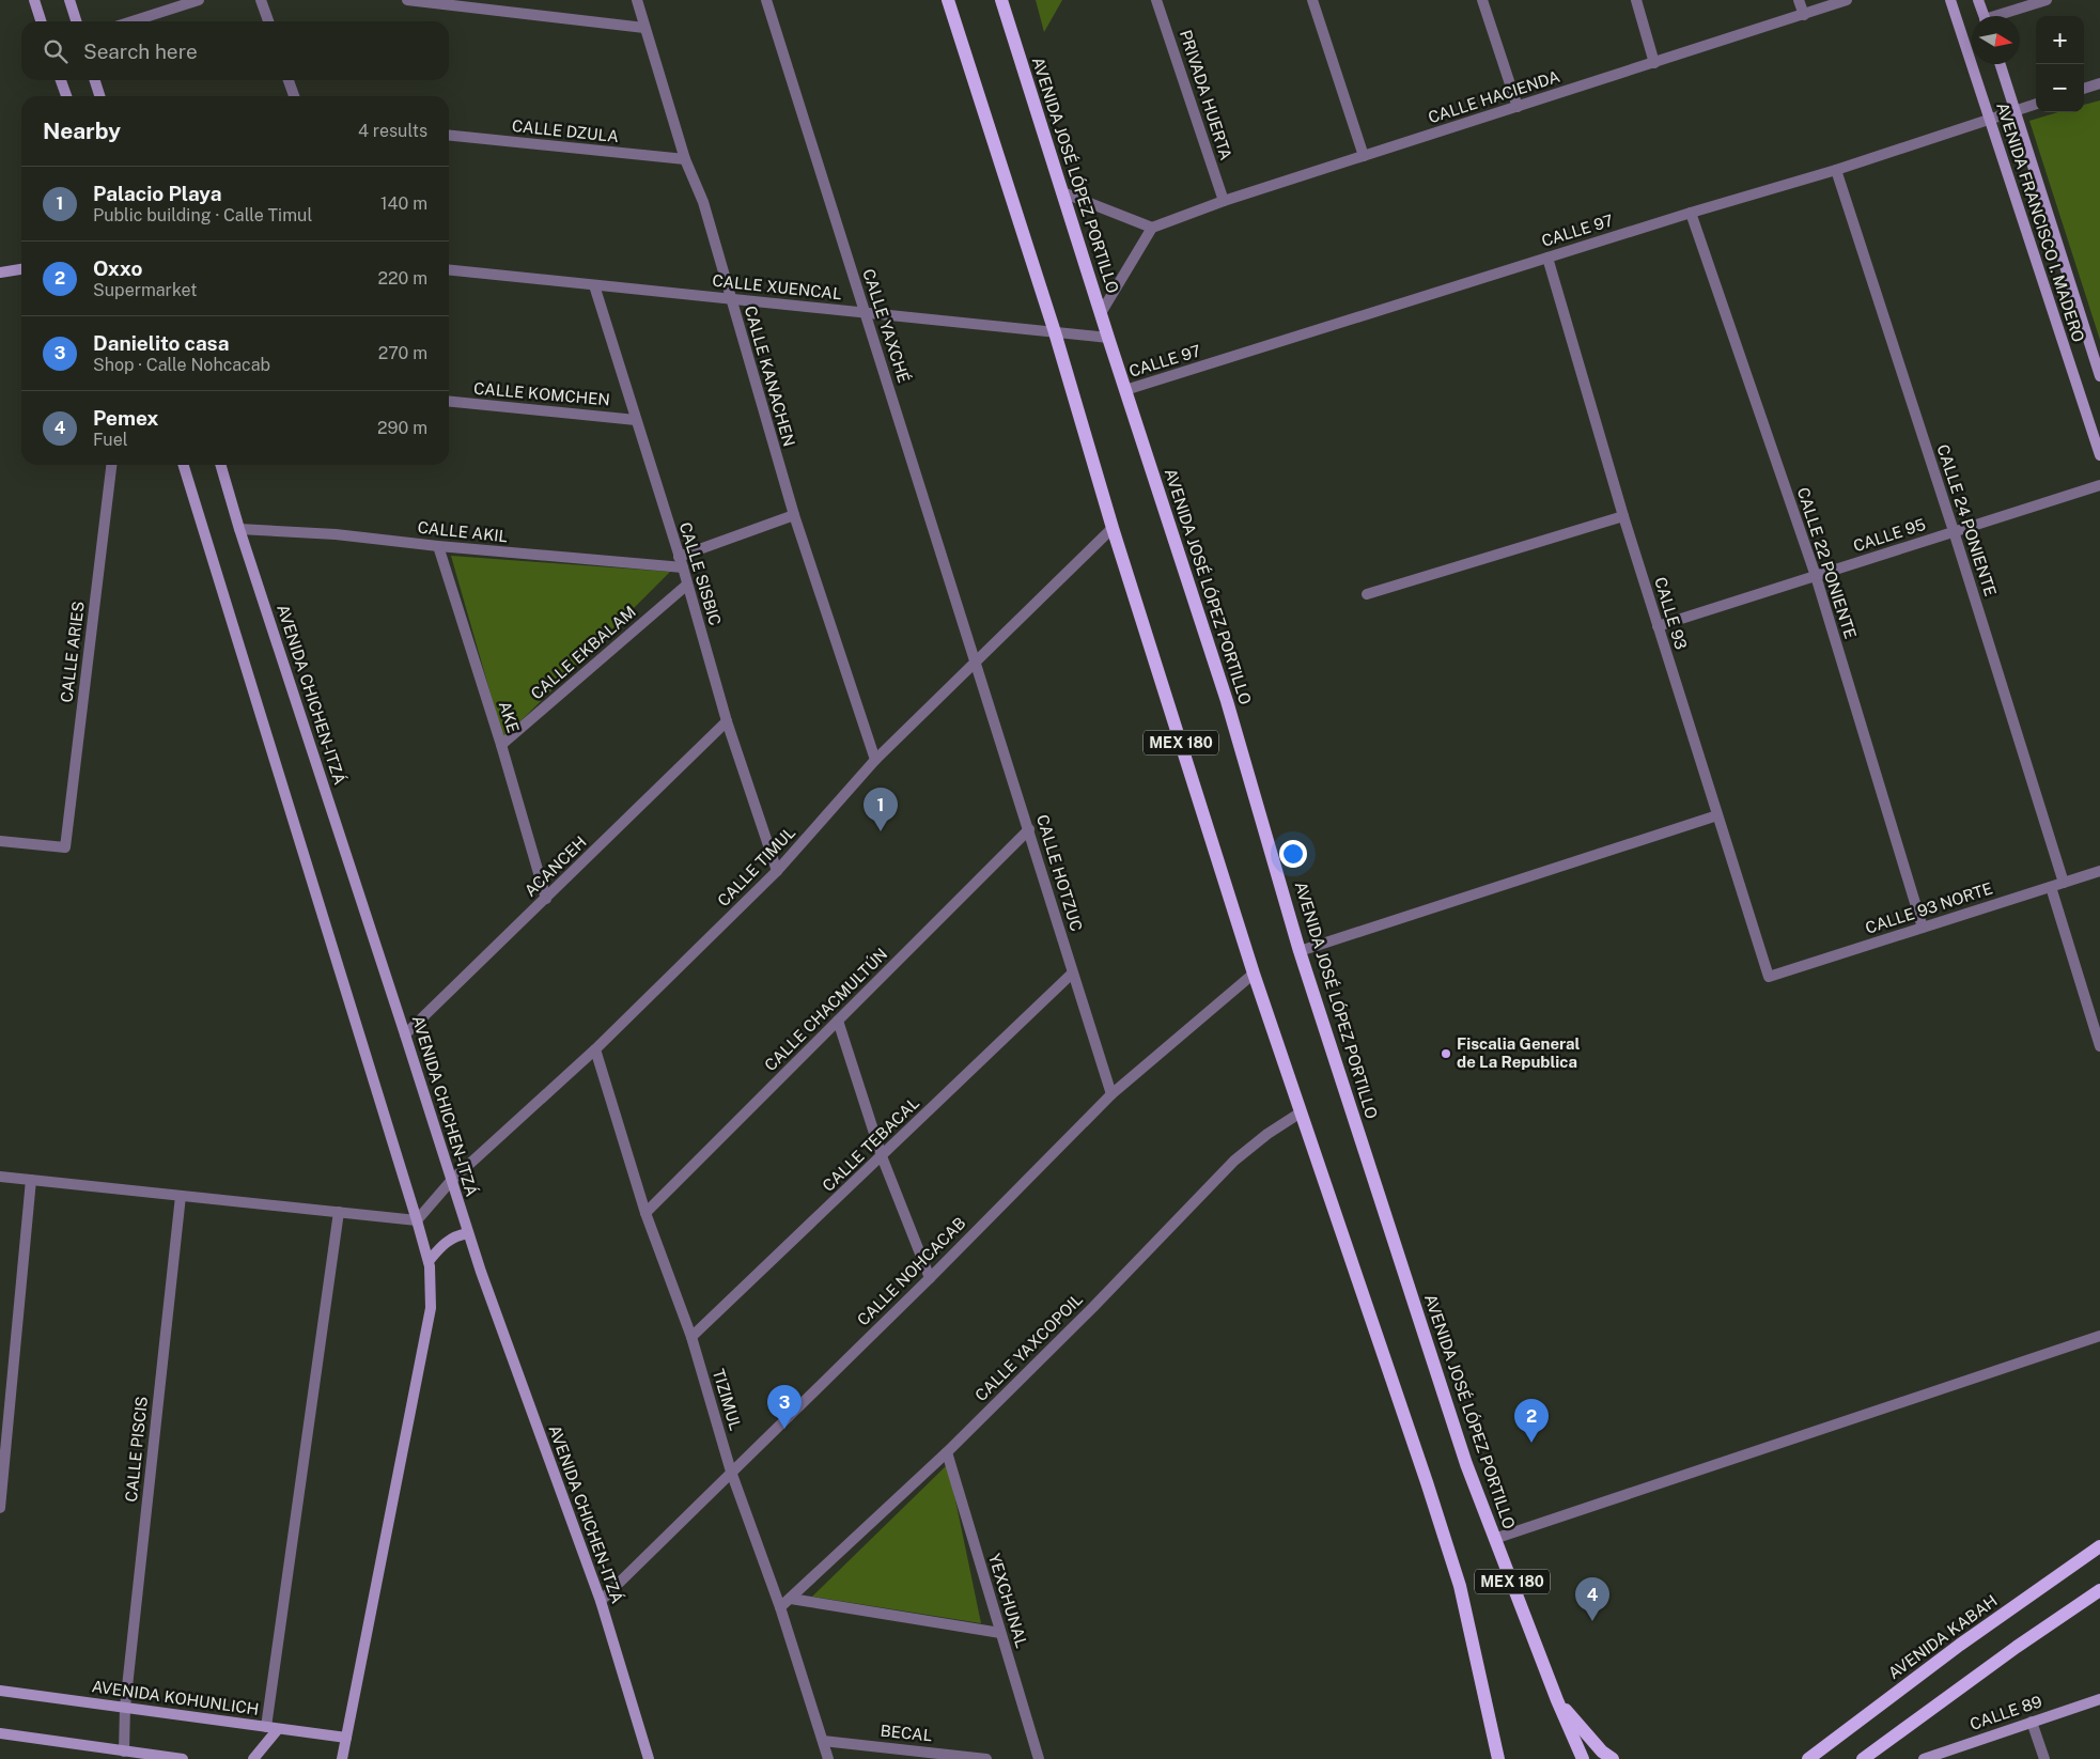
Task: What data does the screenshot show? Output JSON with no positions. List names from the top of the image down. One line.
{"streets":{"main road":["AVENIDA JOSÉ LÓPEZ PORTILLO","AVENIDA FRANCISCO I. MADERO","AVENIDA CHICHEN-ITZÁ","MEX 180","AVENIDA KABAH","AVENIDA KOHUNLICH","CALLE 89"],"street":["PRIVADA HUERTA","CALLE HACIENDA","CALLE DZULA","CALLE 97","CALLE XUENCAL","CALLE YAXCHÉ","CALLE KANACHEN","CALLE KOMCHEN","CALLE 24 PONIENTE","CALLE AKIL","CALLE 95","CALLE 22 PONIENTE","CALLE SISBIC","CALLE 93","CALLE ARIES","CALLE EKBALAM","AKE","ACANCEH","CALLE TIMUL","CALLE HOTZUC","CALLE 93 NORTE","CALLE CHACMULTÚN","CALLE TEBACAL","CALLE NOHCACAB","CALLE YAXCOPOIL","TIZIMUL","CALLE PISCIS","YEXCHUNAL","BECAL"]},"crossings":[["PRIVADA HUERTA","CALLE HACIENDA"],["CALLE DZULA","CALLE KANACHEN"],["AVENIDA JOSÉ LÓPEZ PORTILLO","CALLE 97"],["AVENIDA JOSÉ LÓPEZ PORTILLO","CALLE XUENCAL"],["AVENIDA FRANCISCO I. MADERO","CALLE 97"],["CALLE 97","CALLE 24 PONIENTE"],["CALLE 97","CALLE 22 PONIENTE"],["CALLE 97","CALLE 93"],["CALLE XUENCAL","CALLE YAXCHÉ"],["CALLE XUENCAL","CALLE KANACHEN"],["CALLE XUENCAL","CALLE SISBIC"],["CALLE XUENCAL","MEX 180"],["CALLE YAXCHÉ","CALLE TIMUL"],["CALLE YAXCHÉ","CALLE HOTZUC"],["CALLE KANACHEN","CALLE TIMUL"],["CALLE KOMCHEN","CALLE SISBIC"],["CALLE 24 PONIENTE","CALLE 95"],["CALLE 24 PONIENTE","CALLE 93 NORTE"],["CALLE AKIL","CALLE SISBIC"],["CALLE AKIL","AVENIDA CHICHEN-ITZÁ"],["CALLE AKIL","AKE"],["CALLE 95","CALLE 22 PONIENTE"],["CALLE 95","CALLE 93"],["CALLE 22 PONIENTE","CALLE 93 NORTE"],["CALLE SISBIC","CALLE EKBALAM"],["CALLE SISBIC","ACANCEH"],["CALLE SISBIC","CALLE TIMUL"],["CALLE 93","CALLE 93 NORTE"],["CALLE EKBALAM","AKE"],["AVENIDA CHICHEN-ITZÁ","ACANCEH"],["AVENIDA CHICHEN-ITZÁ","CALLE TIMUL"],["AVENIDA CHICHEN-ITZÁ","CALLE NOHCACAB"],["AKE","ACANCEH"],["MEX 180","CALLE TIMUL"],["MEX 180","CALLE NOHCACAB"],["MEX 180","CALLE YAXCOPOIL"],["CALLE TIMUL","CALLE HOTZUC"],["CALLE TIMUL","TIZIMUL"],["CALLE HOTZUC","CALLE CHACMULTÚN"],["CALLE HOTZUC","CALLE TEBACAL"],["CALLE HOTZUC","CALLE NOHCACAB"],["CALLE CHACMULTÚN","TIZIMUL"],["CALLE TEBACAL","TIZIMUL"],["CALLE NOHCACAB","TIZIMUL"],["CALLE YAXCOPOIL","TIZIMUL"],["CALLE YAXCOPOIL","YEXCHUNAL"],["TIZIMUL","BECAL"],["CALLE PISCIS","AVENIDA KOHUNLICH"]],"places":["Fiscalia General de La Republica"],"north":"right","page":{"map_buttons":["+","−"],"search":"Search here","heading":["Nearby","4 results"],"list":[{"mark":"1","name":"Palacio Playa","note":"Public building · Calle Timul","value":"140 m"},{"mark":"2","name":"Oxxo","note":"Supermarket","value":"220 m"},{"mark":"3","name":"Danielito casa","note":"Shop · Calle Nohcacab","value":"270 m"},{"mark":"4","name":"Pemex","note":"Fuel","value":"290 m"}],"pins":["1","3","2","4"]}}
